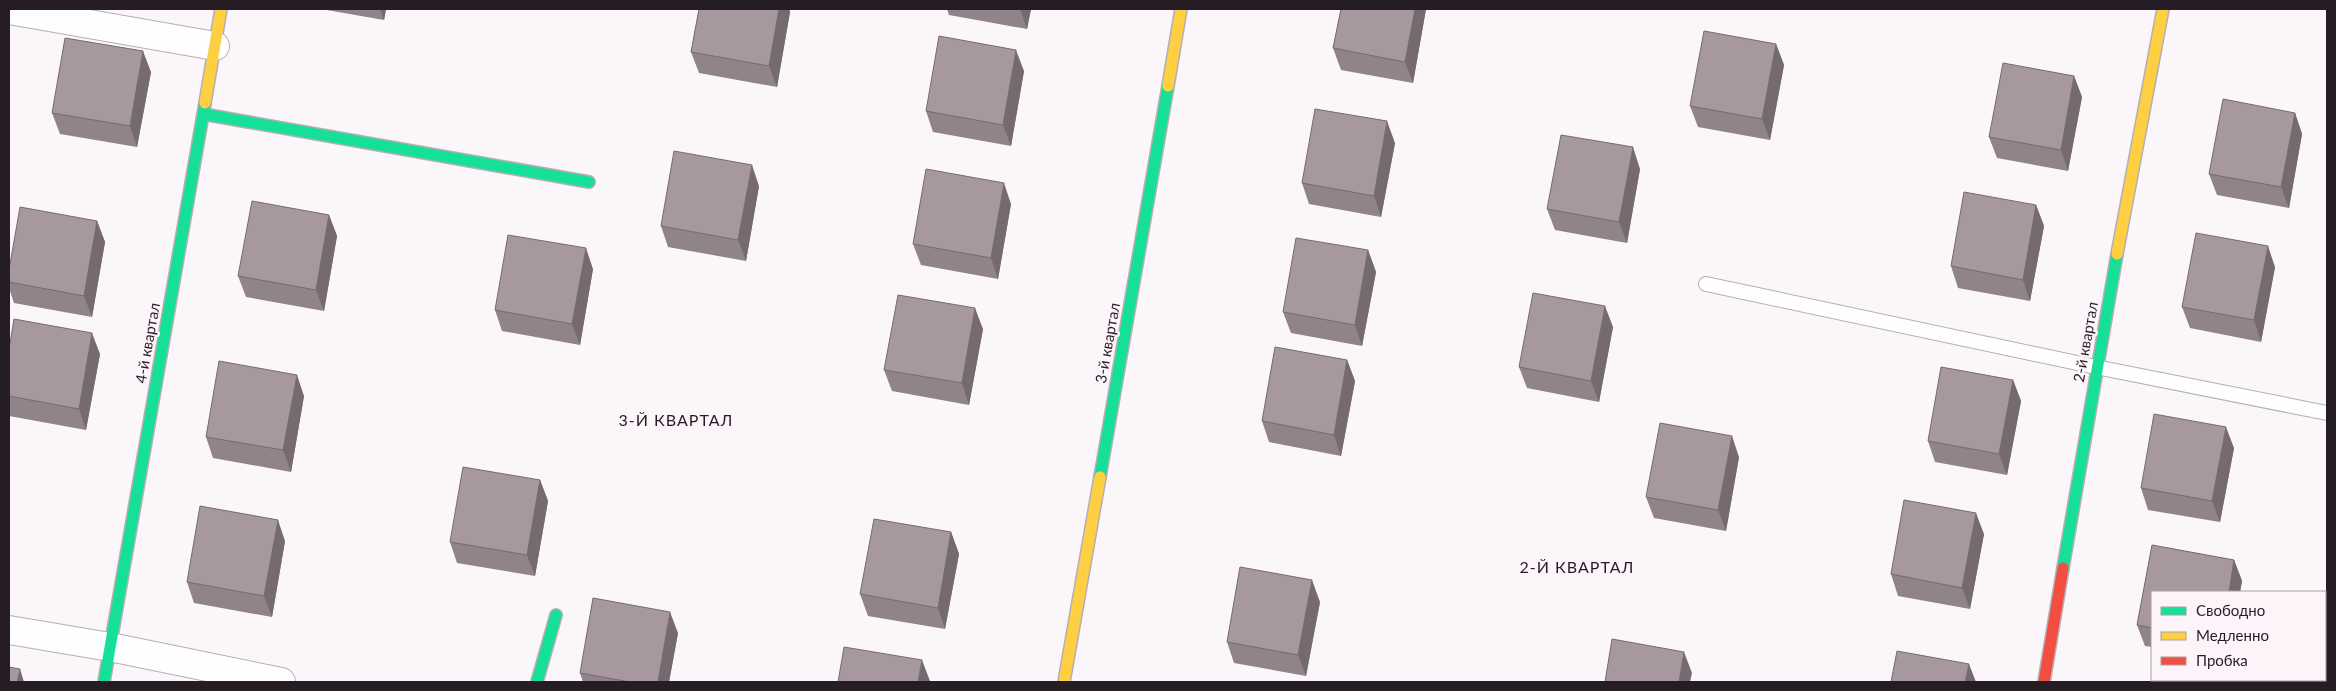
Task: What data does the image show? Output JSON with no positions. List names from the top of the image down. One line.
{"streets":{"street":["2-й квартал","4-й квартал","3-й квартал"]},"districts":["3-Й КВАРТАЛ","2-Й КВАРТАЛ"],"legend":["Свободно","Медленно","Пробка"]}
